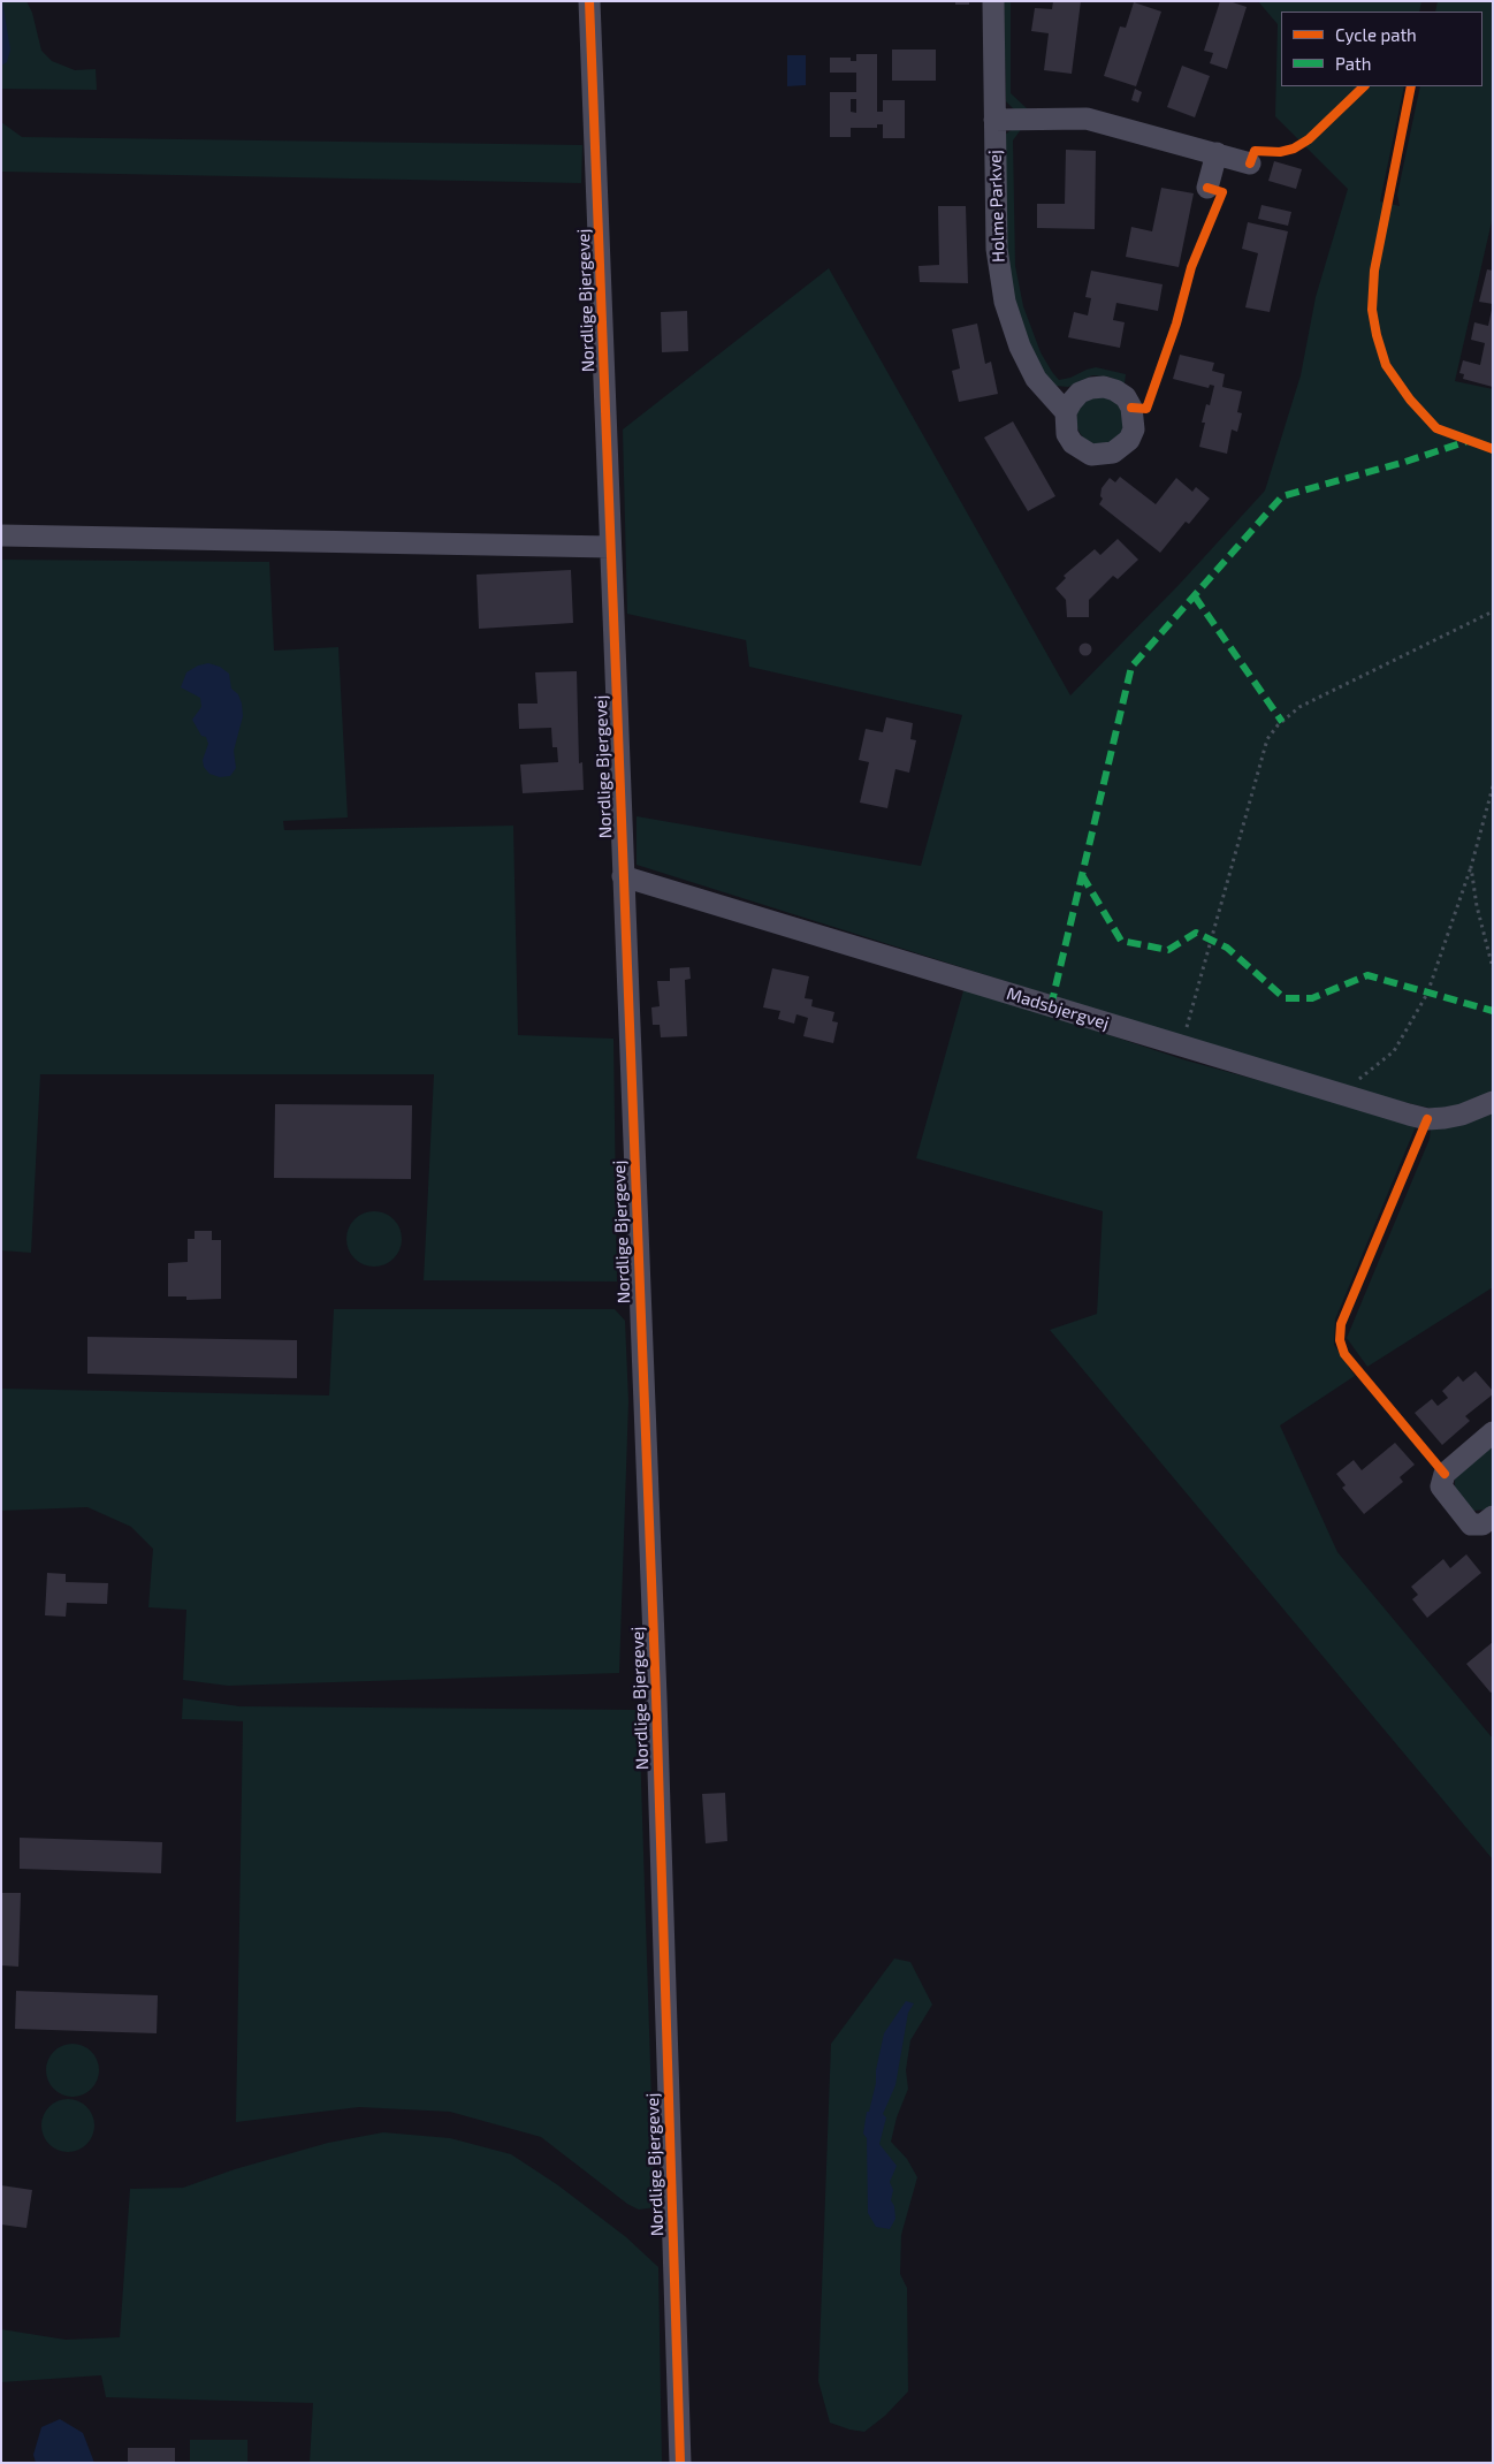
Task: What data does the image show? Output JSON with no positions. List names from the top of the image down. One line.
{"streets":{"street":["Holme Parkvej","Nordlige Bjergevej","Madsbjergvej"]},"crossings":[["Nordlige Bjergevej","Madsbjergvej"]],"legend":["Cycle path","Path"]}
